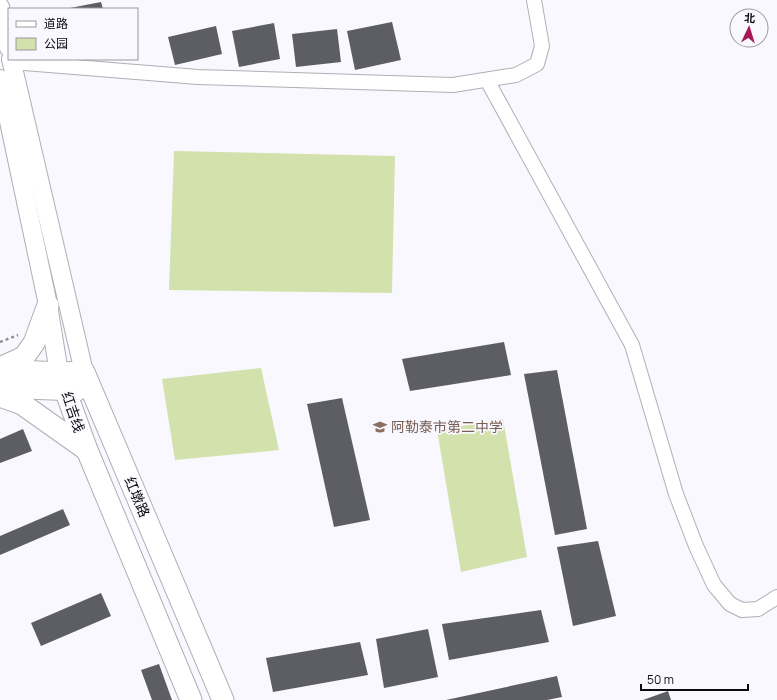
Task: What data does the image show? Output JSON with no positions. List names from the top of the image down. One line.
{"streets":{"highway":["红吉线","红墩路"]},"crossings":[["红吉线","红墩路"]],"places":{"school or university":["阿勒泰市第二中学"]},"legend":["道路","公园"],"scale_bar":"50 m","north":"top"}
